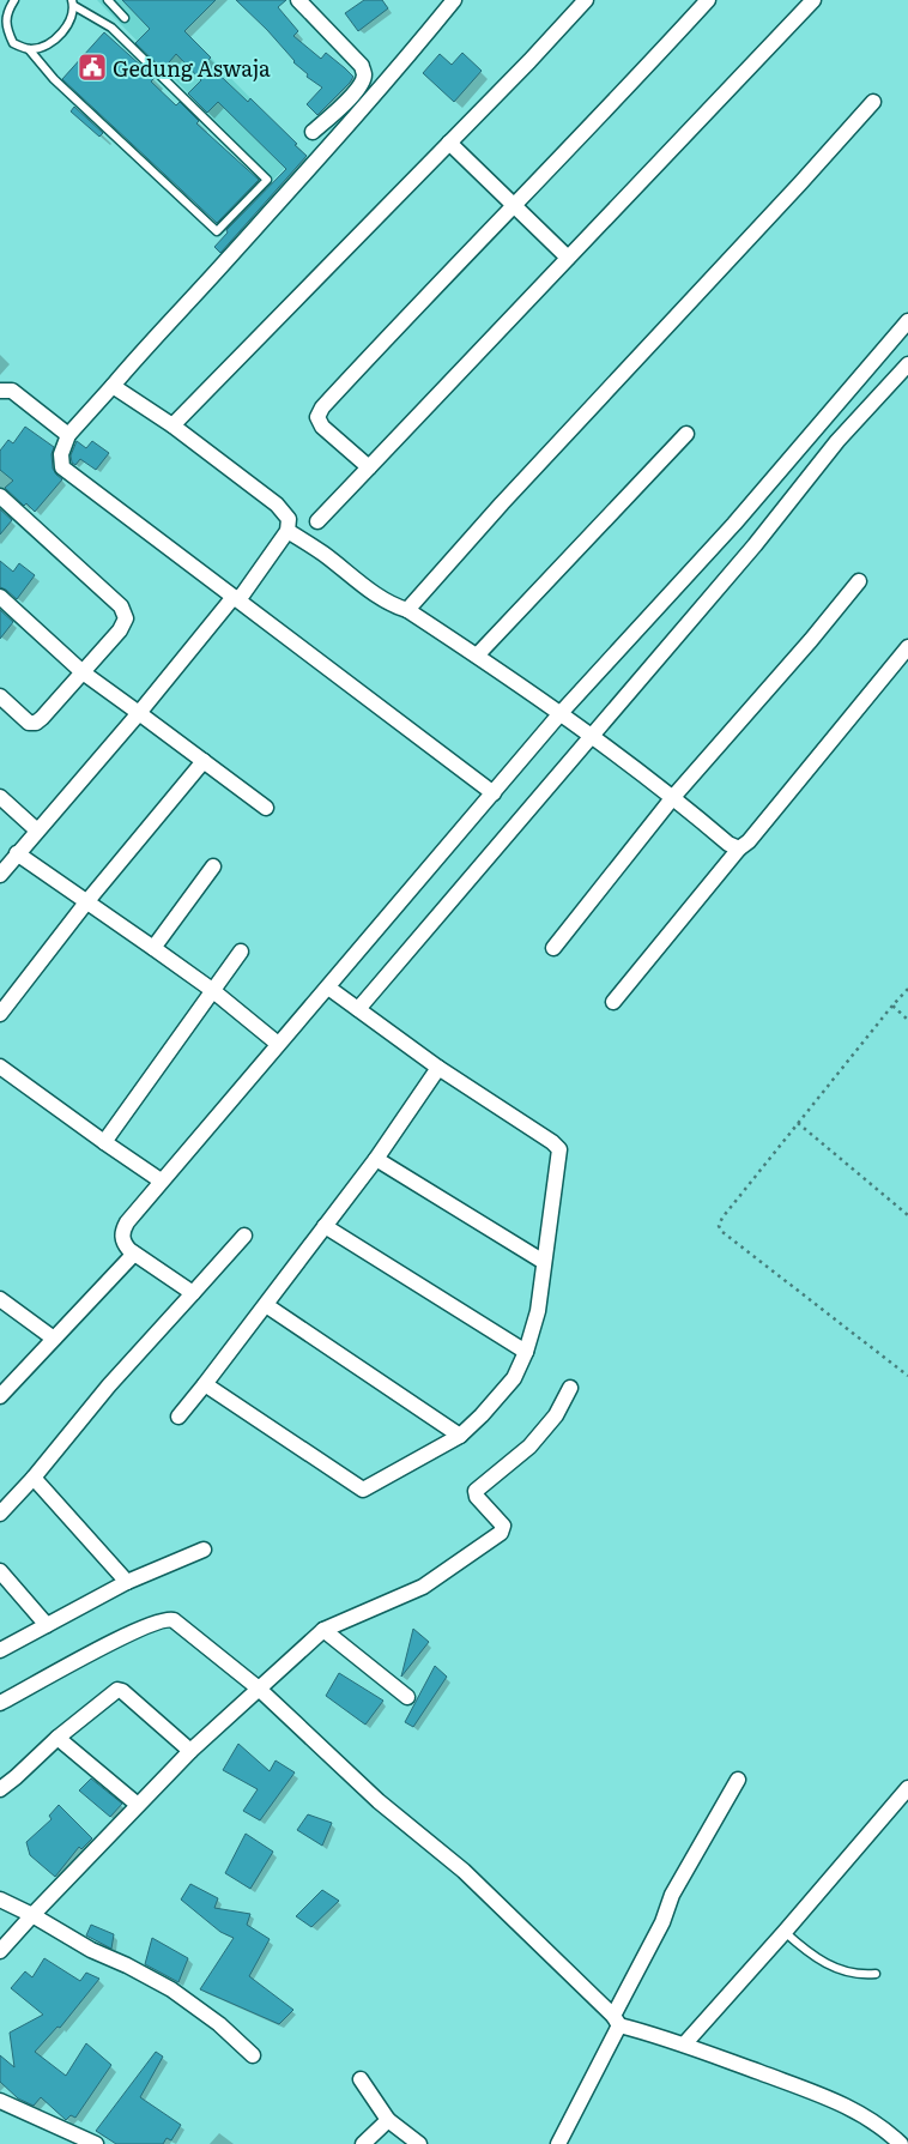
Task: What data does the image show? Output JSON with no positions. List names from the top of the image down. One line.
{"places":{"public building":["Gedung Aswaja"]}}
